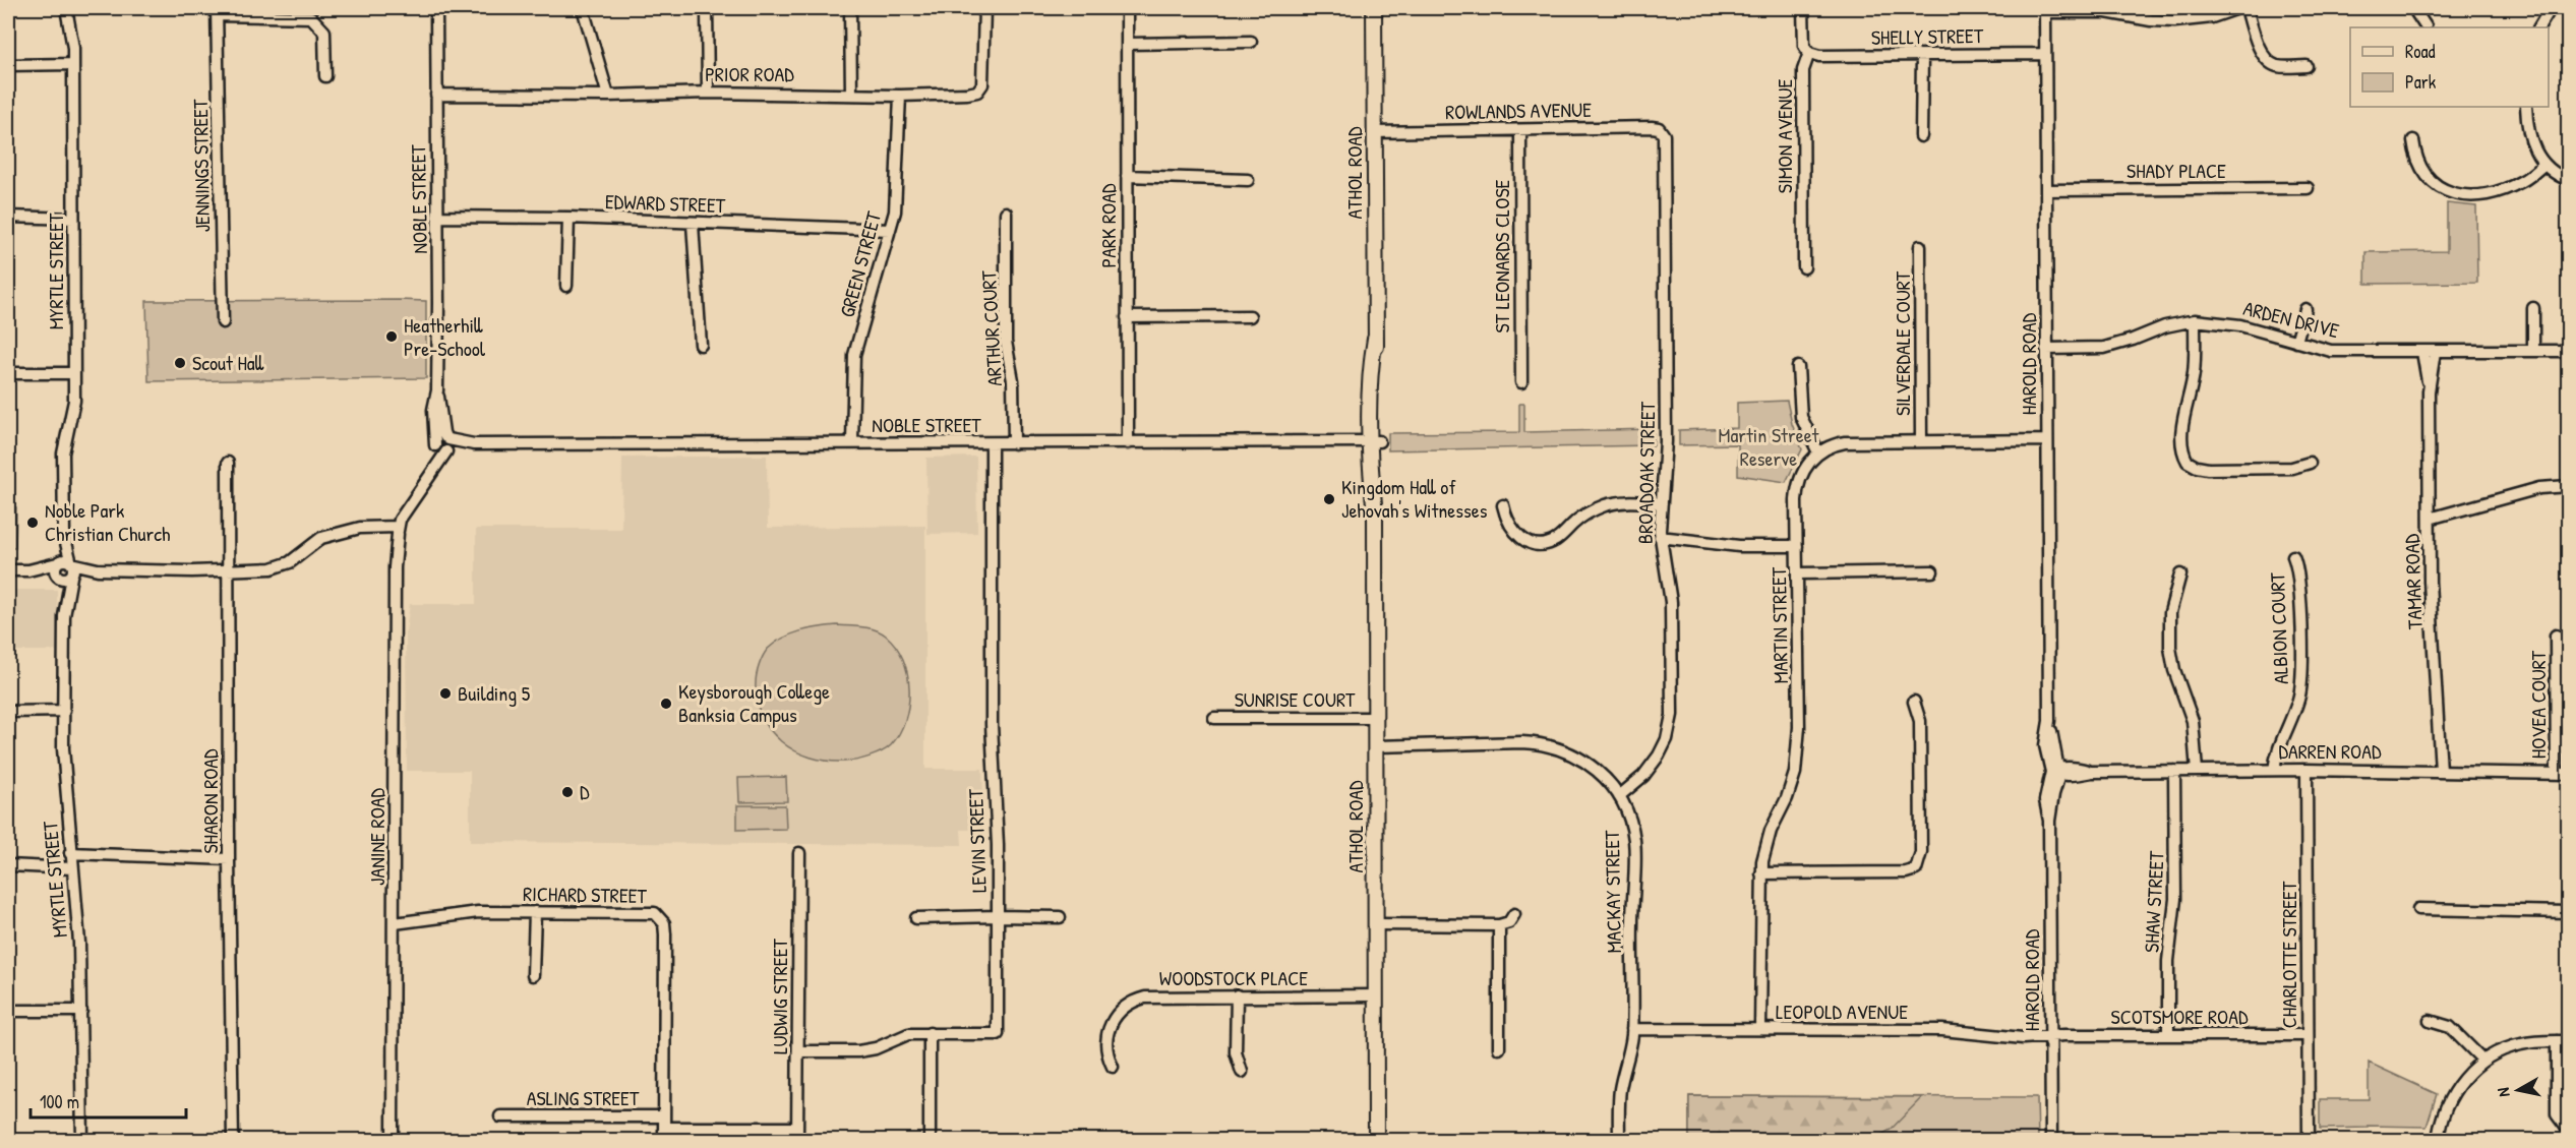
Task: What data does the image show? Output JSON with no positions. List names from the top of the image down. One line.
{"streets":{"main road":["ATHOL ROAD"],"street":["SHELLY STREET","PRIOR ROAD","ROWLANDS AVENUE","SIMON AVENUE","JENNINGS STREET","SHADY PLACE","NOBLE STREET","EDWARD STREET","PARK ROAD","ST LEONARDS CLOSE","GREEN STREET","MYRTLE STREET","ARDEN DRIVE","ARTHUR COURT","SILVERDALE COURT","HAROLD ROAD","BROADOAK STREET","TAMAR ROAD","MARTIN STREET","ALBION COURT","SUNRISE COURT","HOVEA COURT","DARREN ROAD","SHARON ROAD","JANINE ROAD","LEVIN STREET","MACKAY STREET","RICHARD STREET","SHAW STREET","CHARLOTTE STREET","WOODSTOCK PLACE","LUDWIG STREET","LEOPOLD AVENUE","SCOTSMORE ROAD","ASLING STREET"]},"crossings":[["SHELLY STREET","SIMON AVENUE"],["SHELLY STREET","HAROLD ROAD"],["PRIOR ROAD","NOBLE STREET"],["PRIOR ROAD","GREEN STREET"],["ROWLANDS AVENUE","ATHOL ROAD"],["ROWLANDS AVENUE","ST LEONARDS CLOSE"],["ROWLANDS AVENUE","BROADOAK STREET"],["SHADY PLACE","HAROLD ROAD"],["ATHOL ROAD","NOBLE STREET"],["ATHOL ROAD","SUNRISE COURT"],["ATHOL ROAD","MACKAY STREET"],["ATHOL ROAD","WOODSTOCK PLACE"],["NOBLE STREET","EDWARD STREET"],["NOBLE STREET","PARK ROAD"],["NOBLE STREET","GREEN STREET"],["NOBLE STREET","ARTHUR COURT"],["NOBLE STREET","LEVIN STREET"],["EDWARD STREET","GREEN STREET"],["ARDEN DRIVE","HAROLD ROAD"],["ARDEN DRIVE","TAMAR ROAD"],["HAROLD ROAD","DARREN ROAD"],["HAROLD ROAD","LEOPOLD AVENUE"],["HAROLD ROAD","SCOTSMORE ROAD"],["BROADOAK STREET","MACKAY STREET"],["TAMAR ROAD","DARREN ROAD"],["MARTIN STREET","LEOPOLD AVENUE"],["ALBION COURT","DARREN ROAD"],["HOVEA COURT","DARREN ROAD"],["DARREN ROAD","SHAW STREET"],["DARREN ROAD","CHARLOTTE STREET"],["JANINE ROAD","RICHARD STREET"],["LEVIN STREET","LUDWIG STREET"],["MACKAY STREET","LEOPOLD AVENUE"],["RICHARD STREET","ASLING STREET"],["SHAW STREET","SCOTSMORE ROAD"],["CHARLOTTE STREET","SCOTSMORE ROAD"],["LUDWIG STREET","ASLING STREET"],["LEOPOLD AVENUE","SCOTSMORE ROAD"]],"parks":["Martin Street Reserve"],"places":["Heatherhill Pre-School","Scout Hall","Kingdom Hall of Jehovah's Witnesses","Noble Park Christian Church","Building 5","Keysborough College Banksia Campus","D"],"legend":["Road","Park"],"scale_bar":"100 m","north":"left"}
